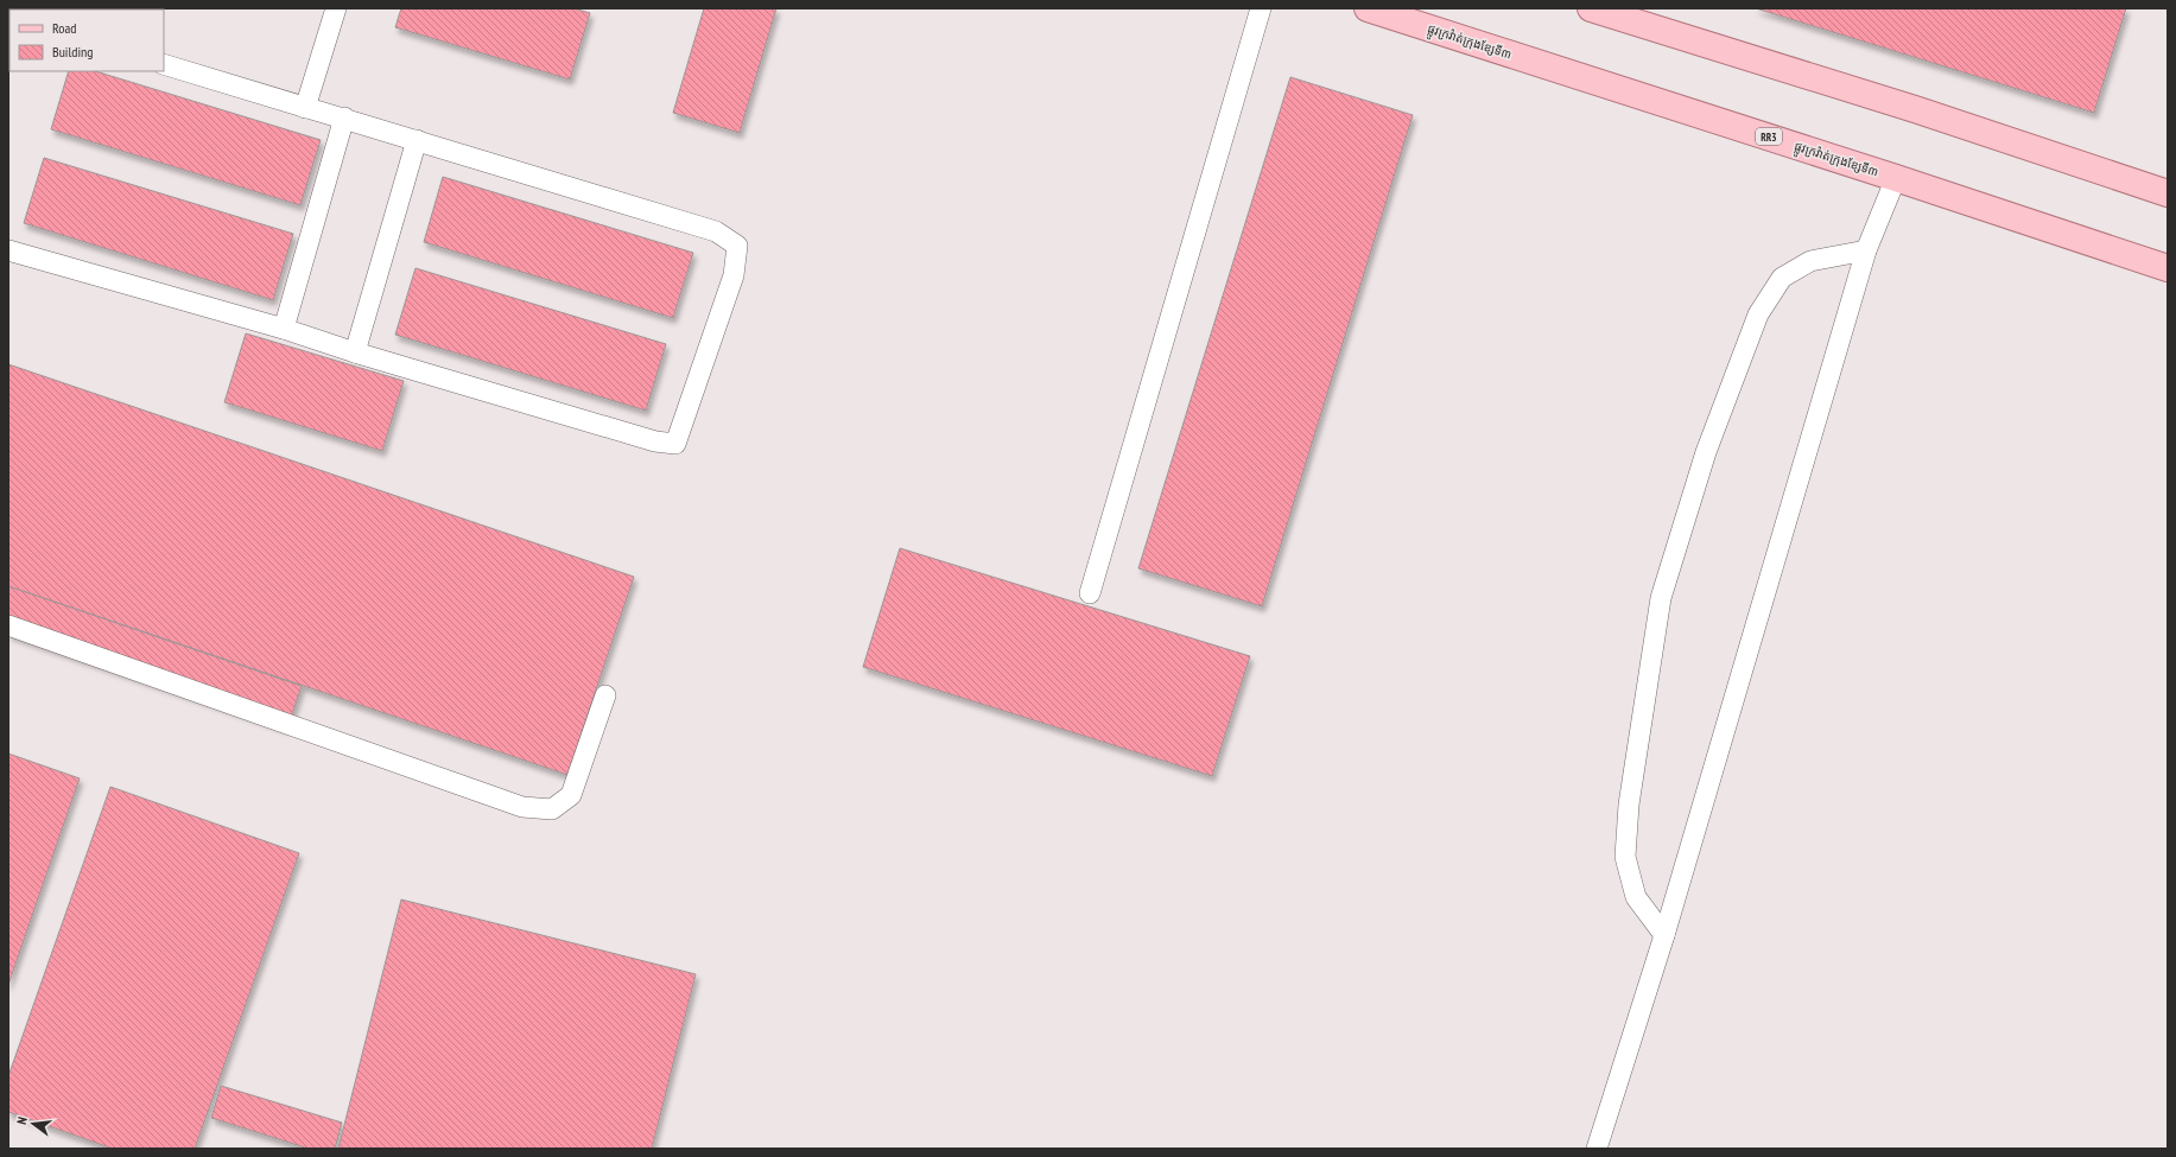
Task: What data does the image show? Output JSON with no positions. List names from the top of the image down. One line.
{"streets":{"main road":["ផ្លូវក្រវ៉ាត់ក្រុងខ្សែទី៣","RR3"]},"legend":["Road","Building"],"north":"left"}
